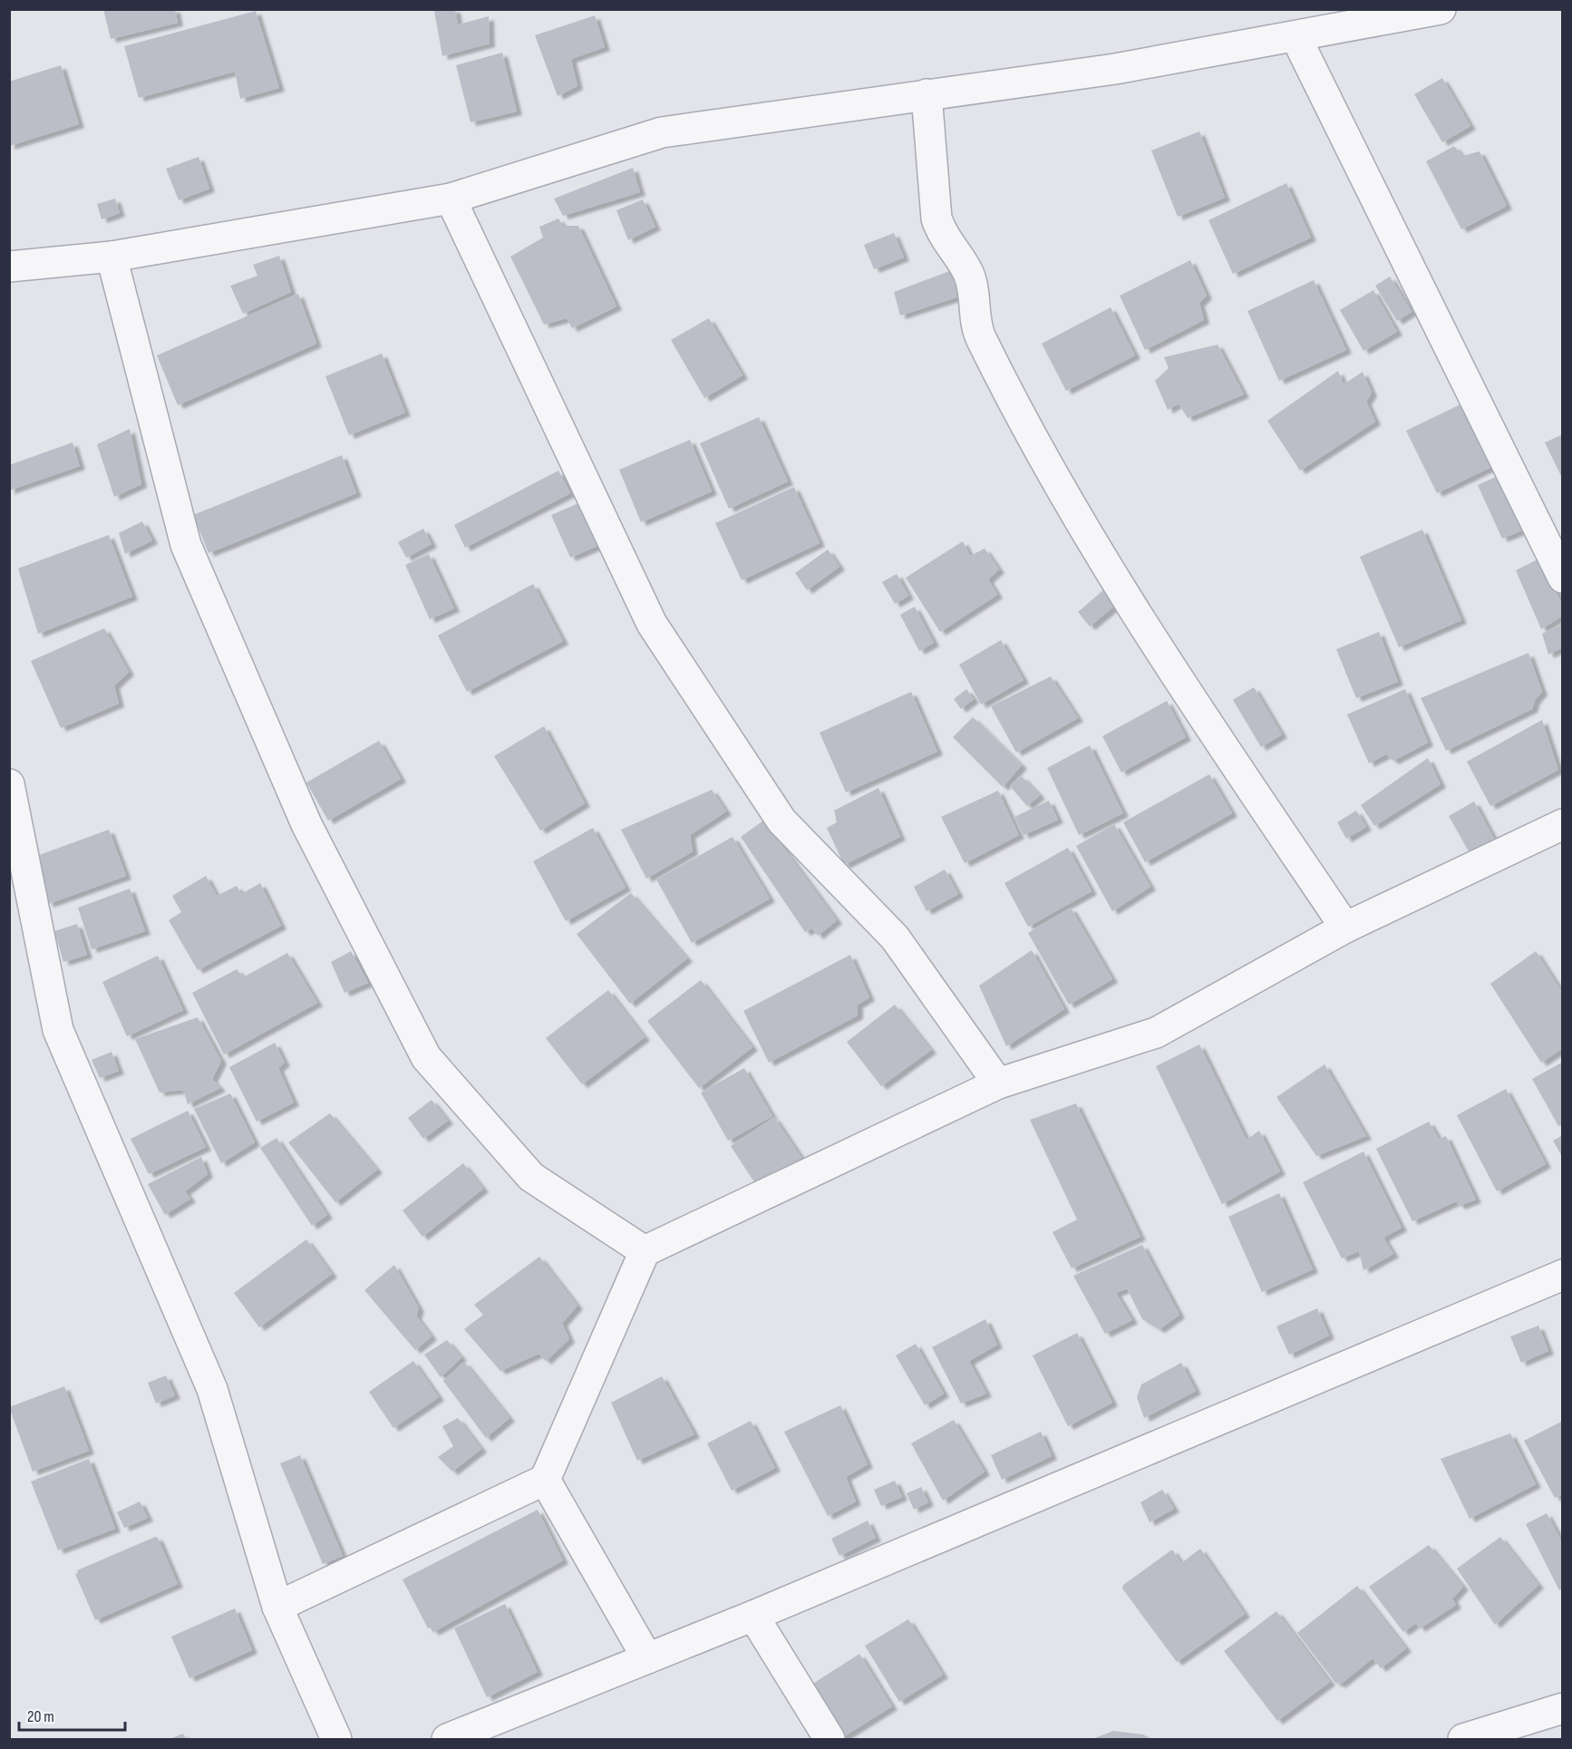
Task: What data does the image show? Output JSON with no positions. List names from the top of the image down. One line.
{"scale_bar":"20 m"}
